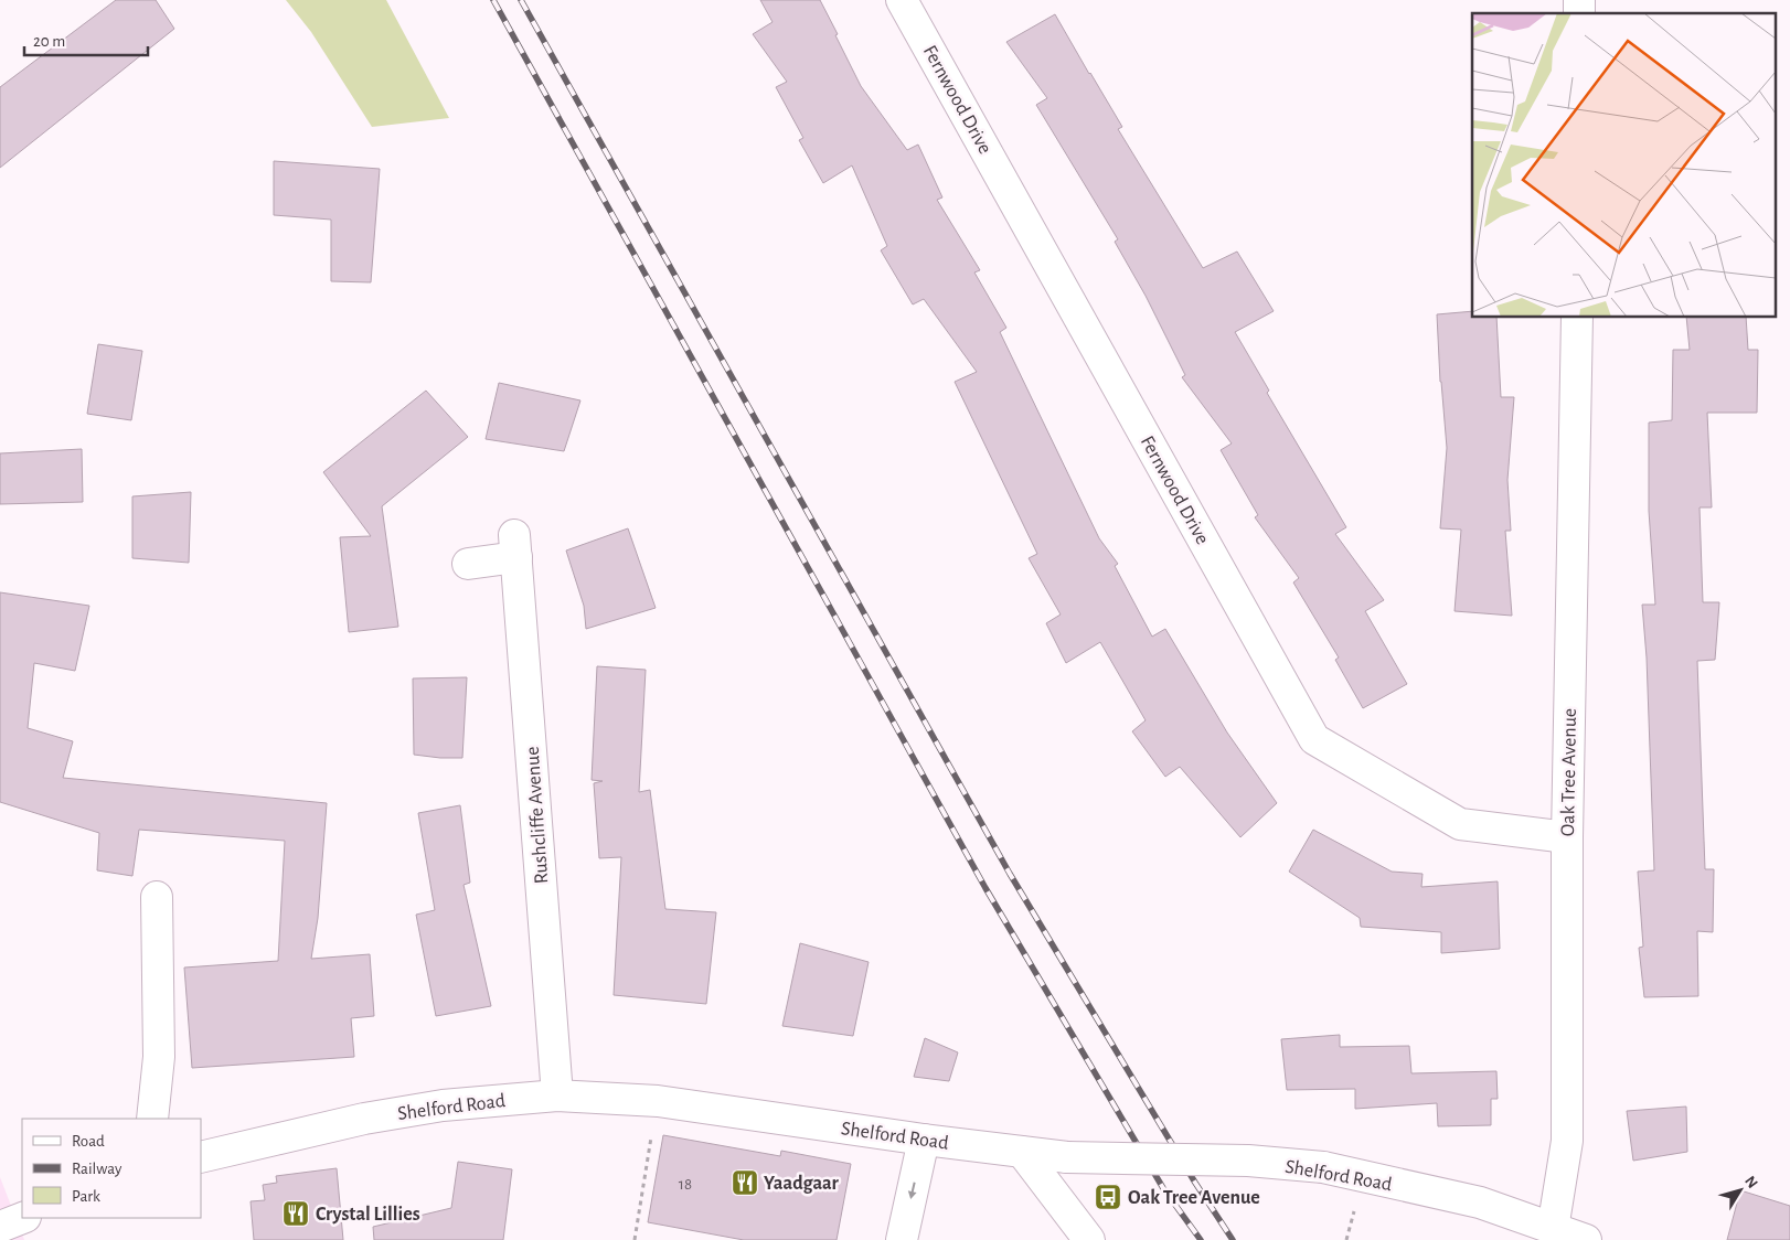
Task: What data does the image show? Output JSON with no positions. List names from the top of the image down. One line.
{"streets":{"street":["Fernwood Drive","Oak Tree Avenue","Rushcliffe Avenue","Shelford Road"]},"crossings":[["Fernwood Drive","Oak Tree Avenue"],["Oak Tree Avenue","Shelford Road"],["Rushcliffe Avenue","Shelford Road"]],"places":{"restaurant":["Yaadgaar","Crystal Lillies"],"bus stop":["Oak Tree Avenue"]},"house_numbers":["18"],"legend":["Road","Railway","Park"],"scale_bar":"20 m","north":"top right"}
